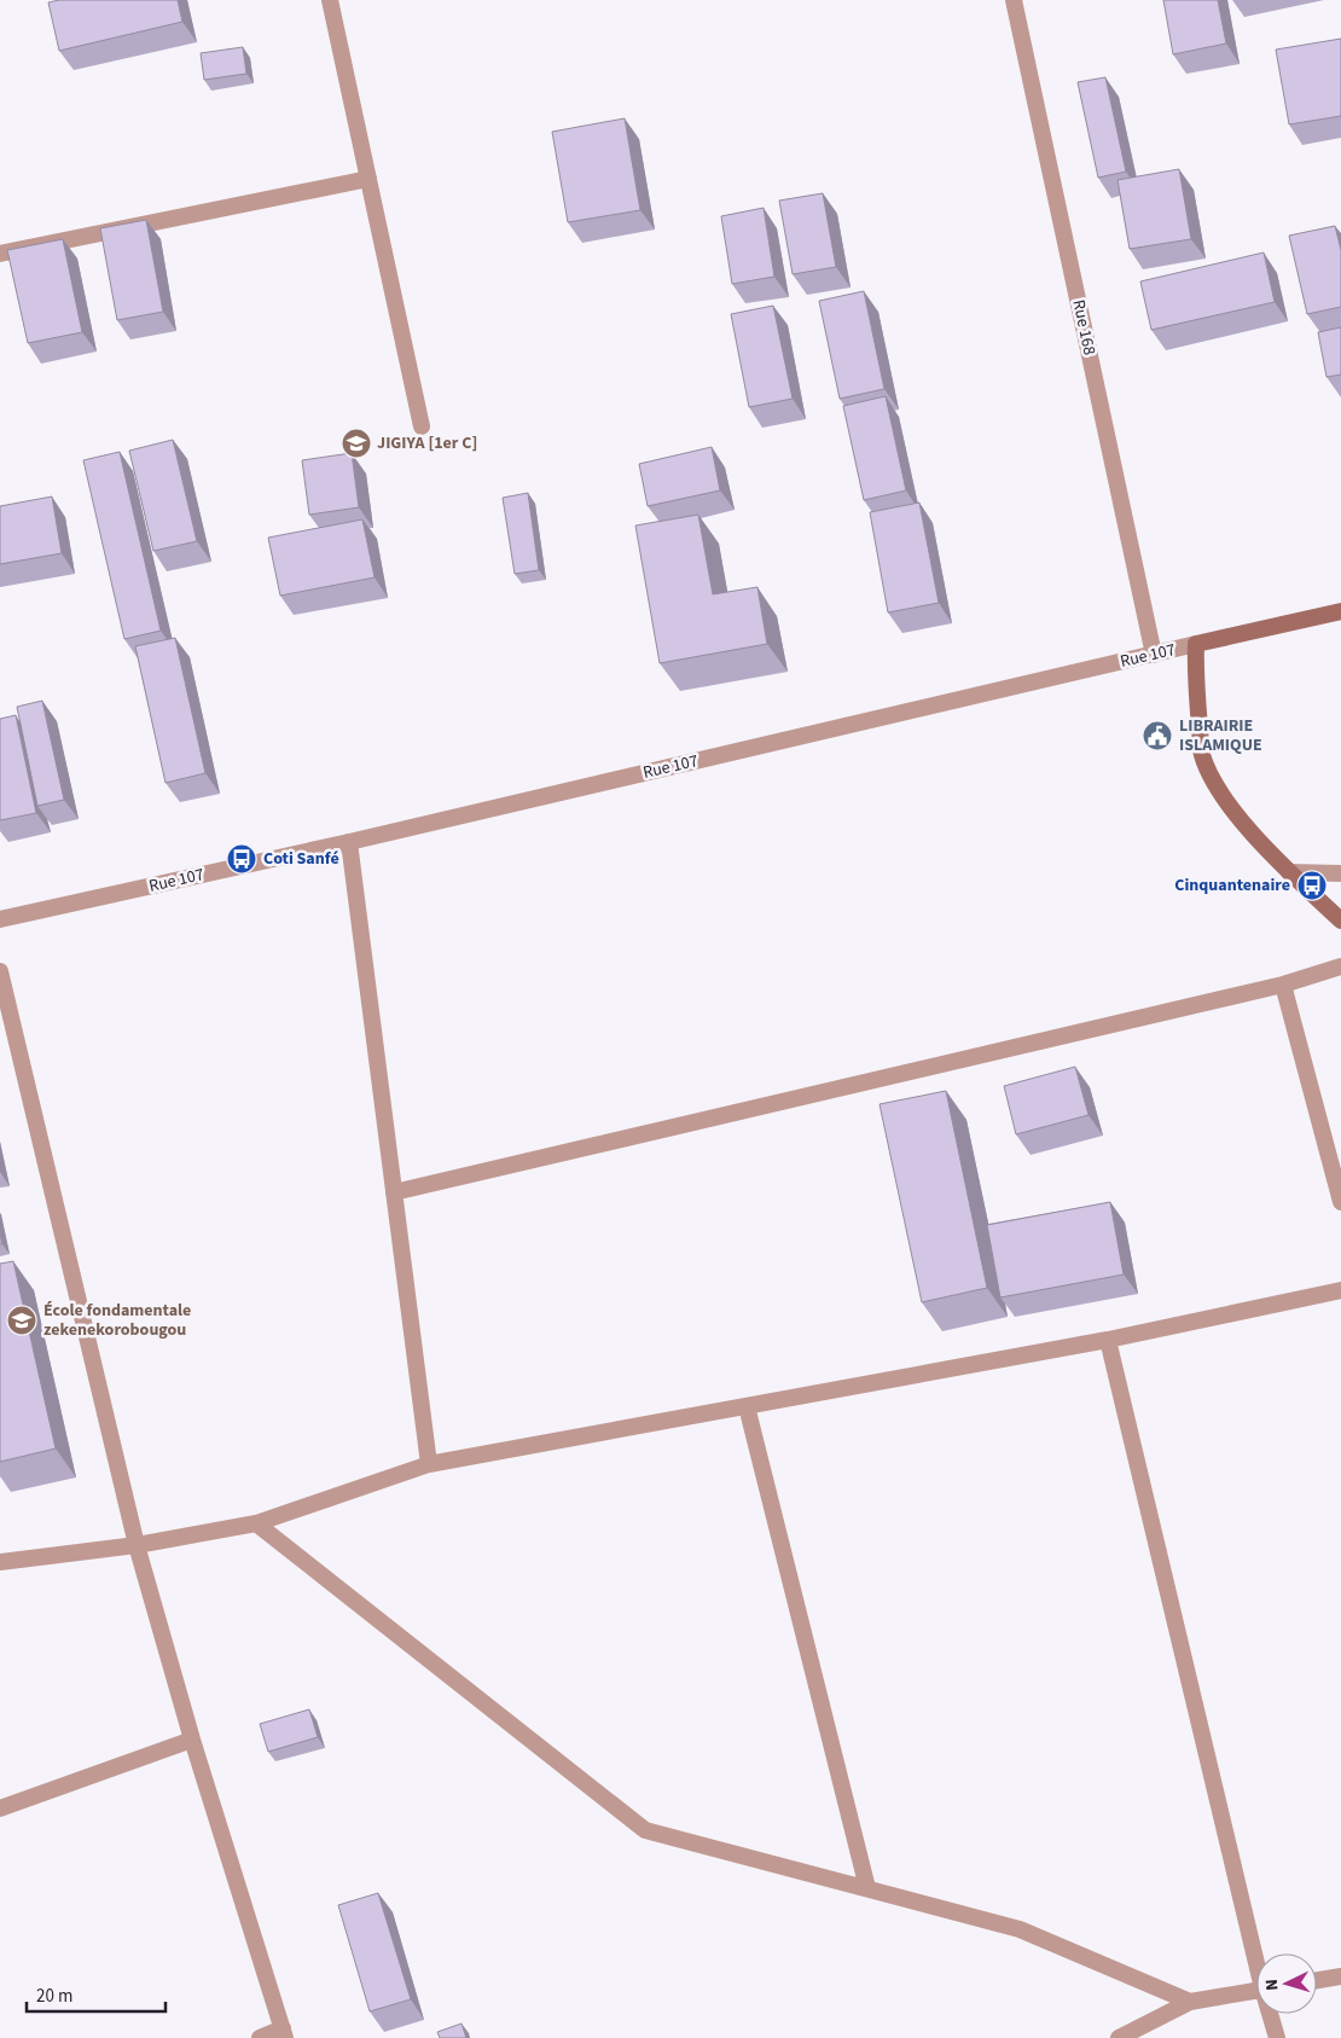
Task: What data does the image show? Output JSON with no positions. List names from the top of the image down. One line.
{"streets":{"main road":["Rue 107"],"street":["Rue 168"]},"crossings":[["Rue 168","Rue 107"]],"places":{"school or university":["JIGIYA [1er C]","École fondamentale zekenekorobougou"],"public building":["LIBRAIRIE ISLAMIQUE"],"bus stop":["Coti Sanfé","Cinquantenaire"]},"scale_bar":"20 m","north":"left"}
